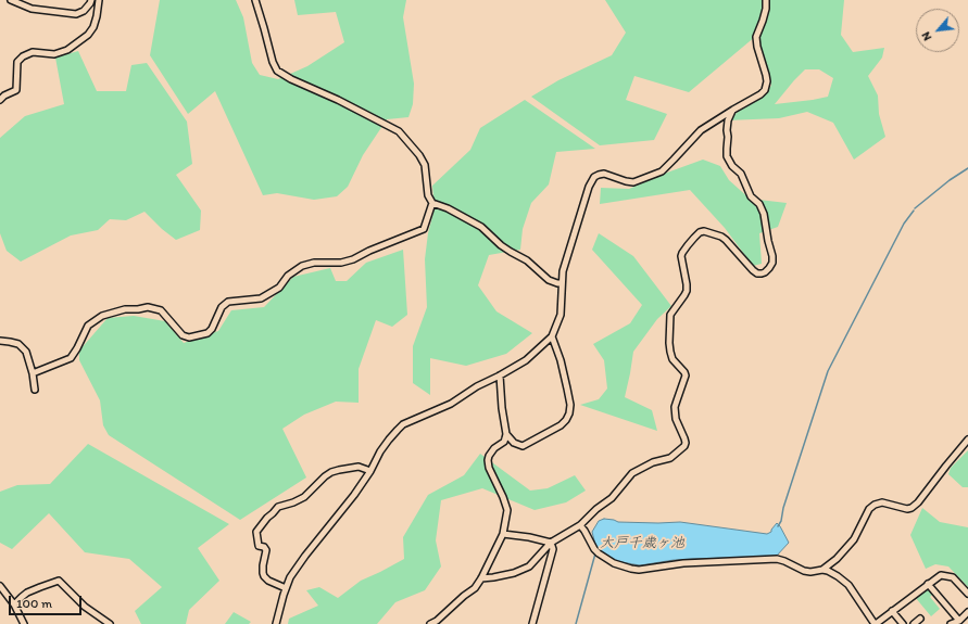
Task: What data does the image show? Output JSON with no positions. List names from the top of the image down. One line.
{"water":["大戸千歳ヶ池"],"scale_bar":"100 m","north":"bottom left"}
